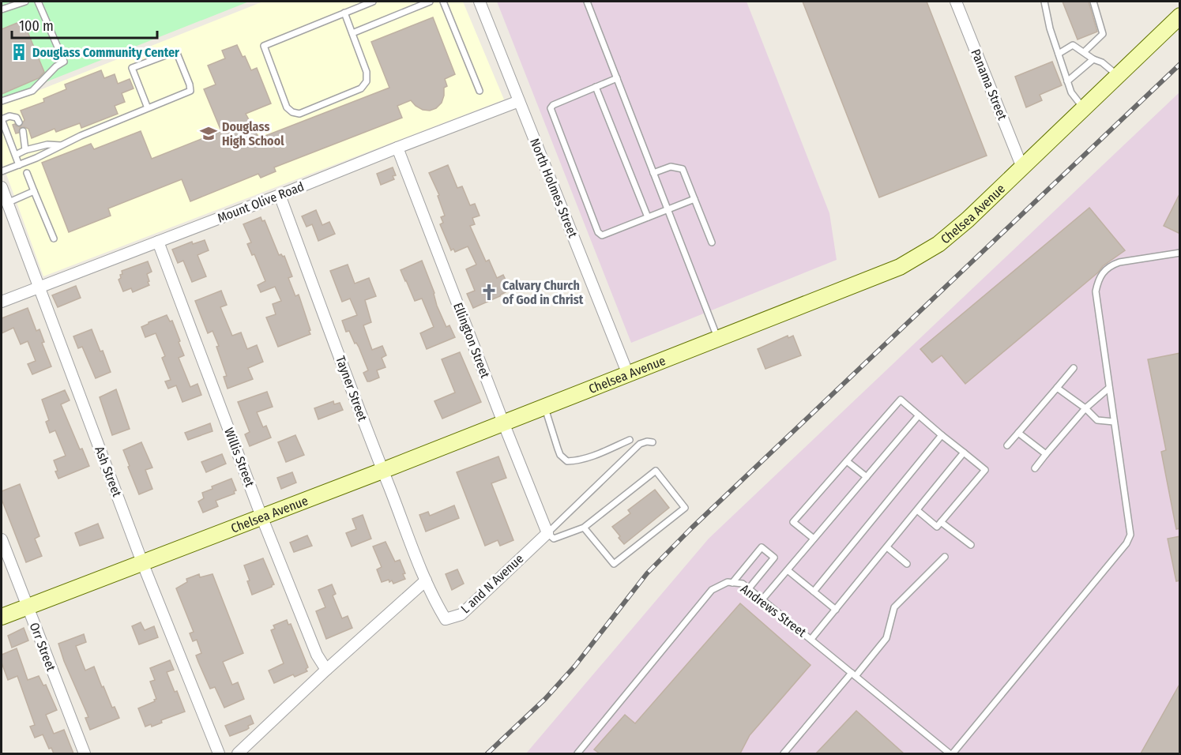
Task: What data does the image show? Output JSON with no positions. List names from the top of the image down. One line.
{"streets":{"main road":["Chelsea Avenue"],"street":["Panama Street","North Holmes Street","Mount Olive Road","Ellington Street","Tayner Street","Willis Street","Ash Street","L and N Avenue","Orr Street"],"lane":["Andrews Street"]},"crossings":[["Panama Street","Chelsea Avenue"],["North Holmes Street","Mount Olive Road"],["North Holmes Street","Chelsea Avenue"],["Mount Olive Road","Ellington Street"],["Mount Olive Road","Tayner Street"],["Mount Olive Road","Willis Street"],["Mount Olive Road","Ash Street"],["Chelsea Avenue","Ellington Street"],["Chelsea Avenue","Tayner Street"],["Chelsea Avenue","Willis Street"],["Chelsea Avenue","Ash Street"],["Chelsea Avenue","Orr Street"],["Ellington Street","L and N Avenue"],["Tayner Street","L and N Avenue"]],"places":{"building":["Douglass Community Center"],"school or university":["Douglass High School"],"church":["Calvary Church of God in Christ"]},"scale_bar":"100 m"}
